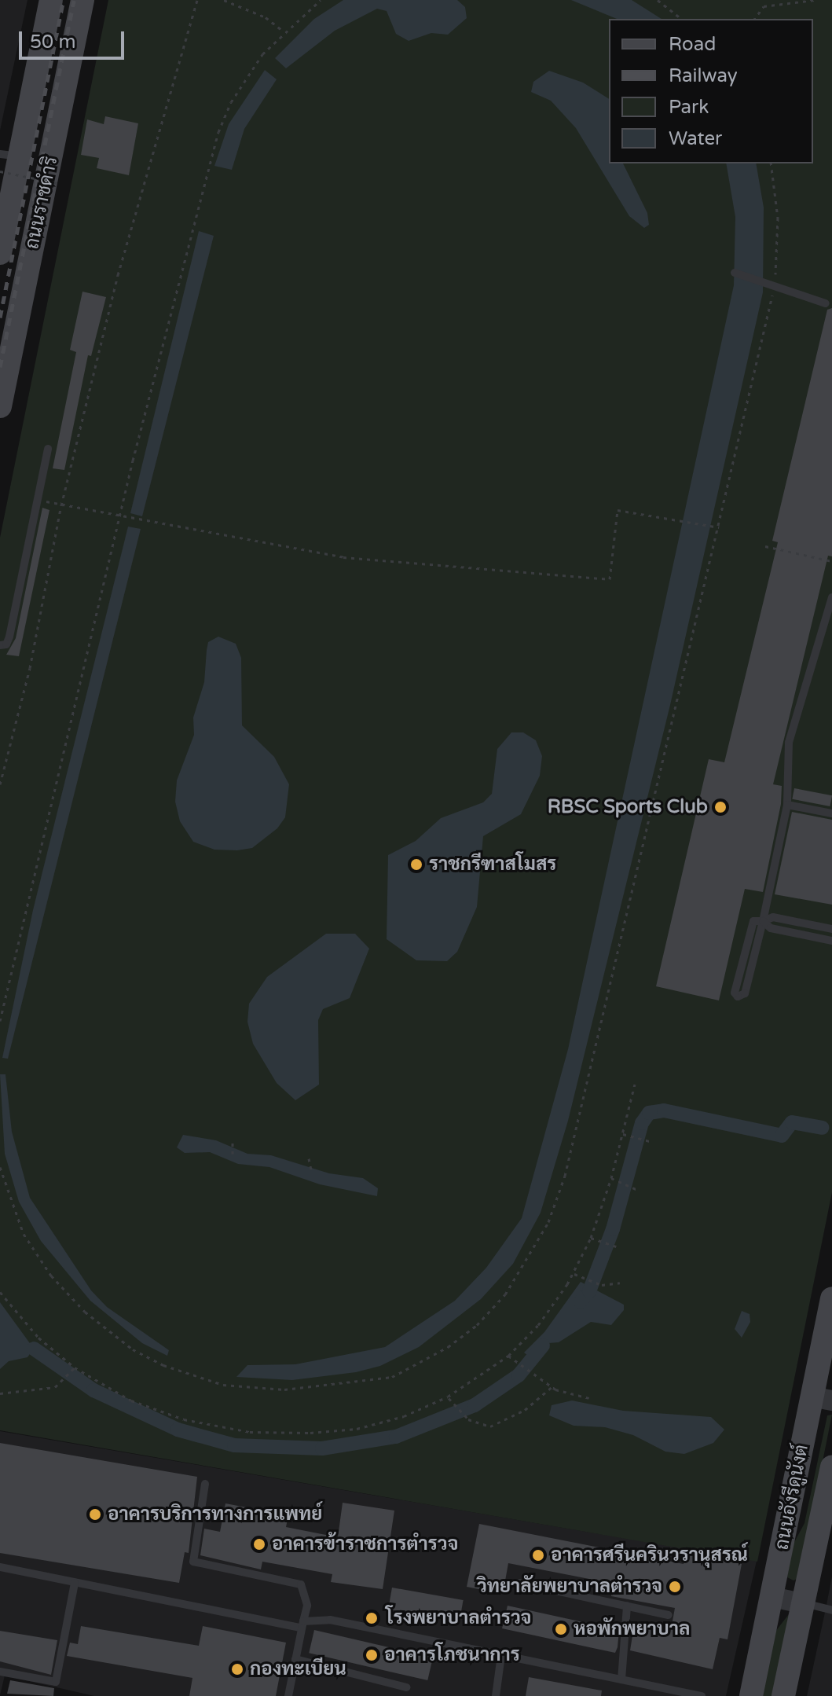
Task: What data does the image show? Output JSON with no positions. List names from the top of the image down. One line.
{"streets":{"main road":["ถนนราชดำริ","ถนนอังรีดูนังต์"]},"places":["RBSC Sports Club","ราชกรีฑาสโมสร","อาคารบริการทางการแพทย์","อาคารข้าราชการตำรวจ","อาคารศรีนครินวรานุสรณ์","วิทยาลัยพยาบาลตำรวจ","โรงพยาบาลตำรวจ","หอพักพยาบาล","อาคารโภชนาการ","กองทะเบียน"],"legend":["Road","Railway","Park","Water"],"scale_bar":"50 m"}
